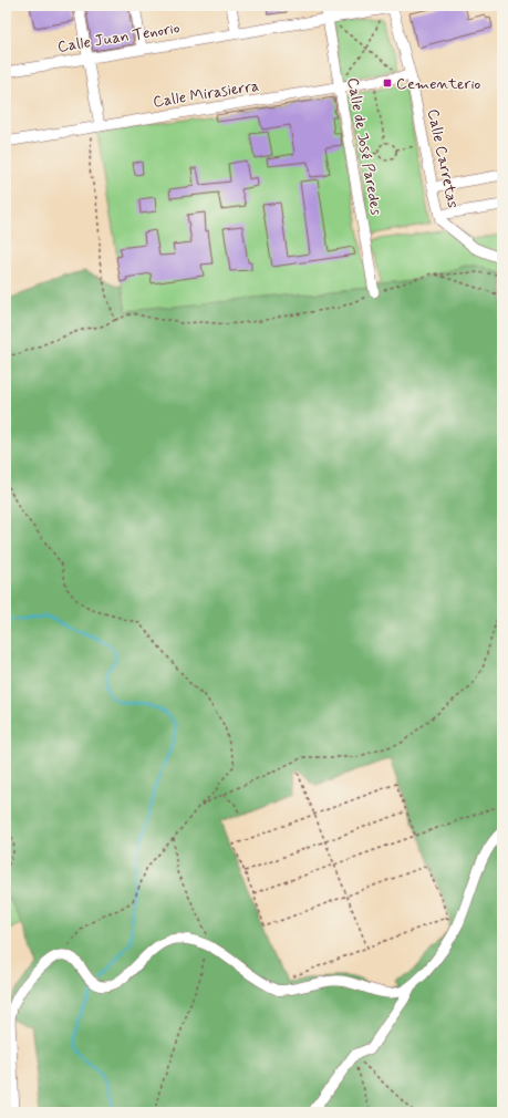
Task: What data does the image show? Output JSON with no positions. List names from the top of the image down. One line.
{"streets":{"street":["Calle Juan Tenorio","Calle Mirasierra","Calle de José Paredes","Calle Carretas"]},"crossings":[["Calle Juan Tenorio","Calle de José Paredes"],["Calle Juan Tenorio","Calle Carretas"],["Calle Mirasierra","Calle de José Paredes"],["Calle Mirasierra","Calle Carretas"]],"places":{"transit":["Cementerio"]}}
